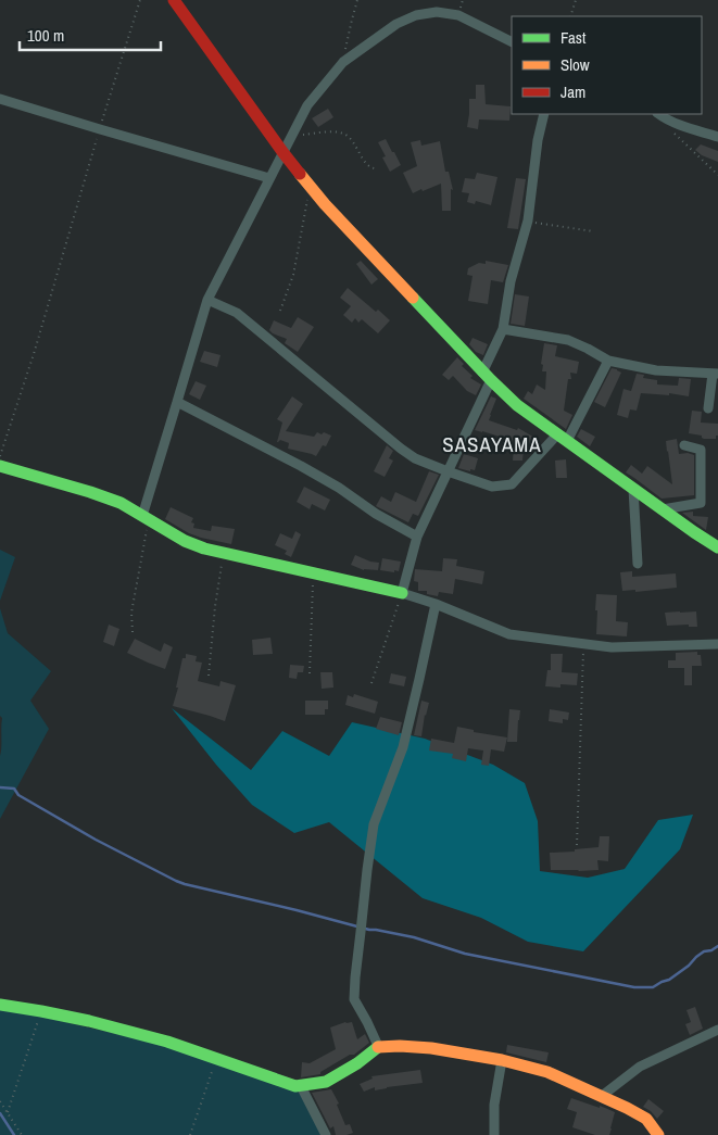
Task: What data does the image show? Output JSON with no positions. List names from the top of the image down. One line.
{"districts":["SASAYAMA"],"legend":["Fast","Slow","Jam"],"scale_bar":"100 m"}
